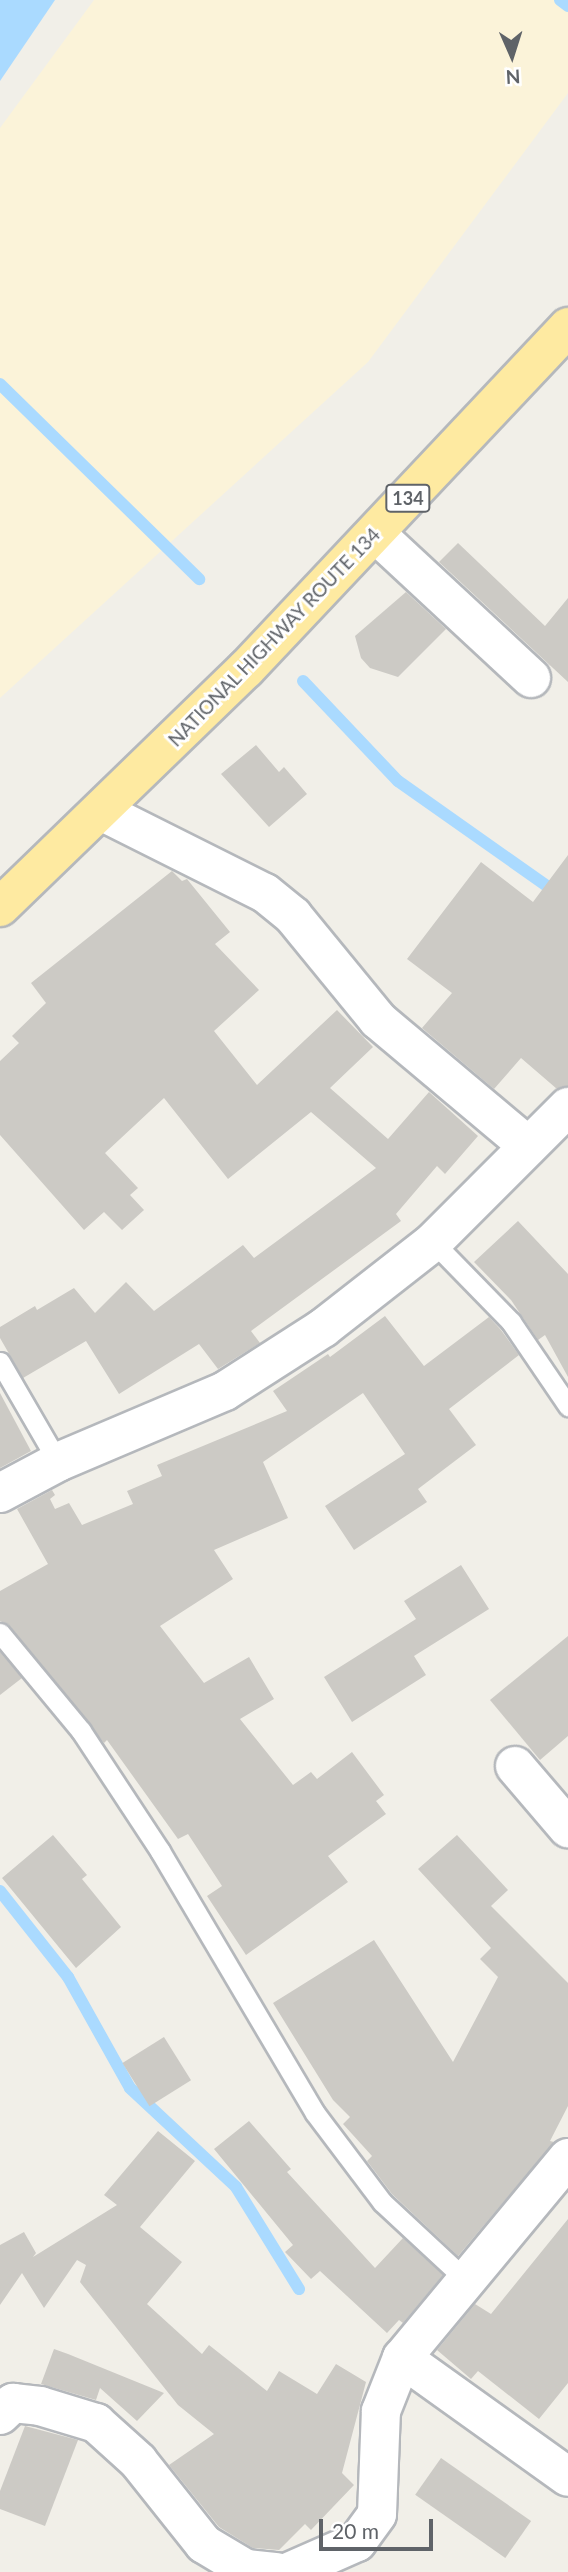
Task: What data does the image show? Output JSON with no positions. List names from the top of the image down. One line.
{"streets":{"highway":["134","NATIONAL HIGHWAY ROUTE 134"]},"scale_bar":"20 m","north":"bottom"}
